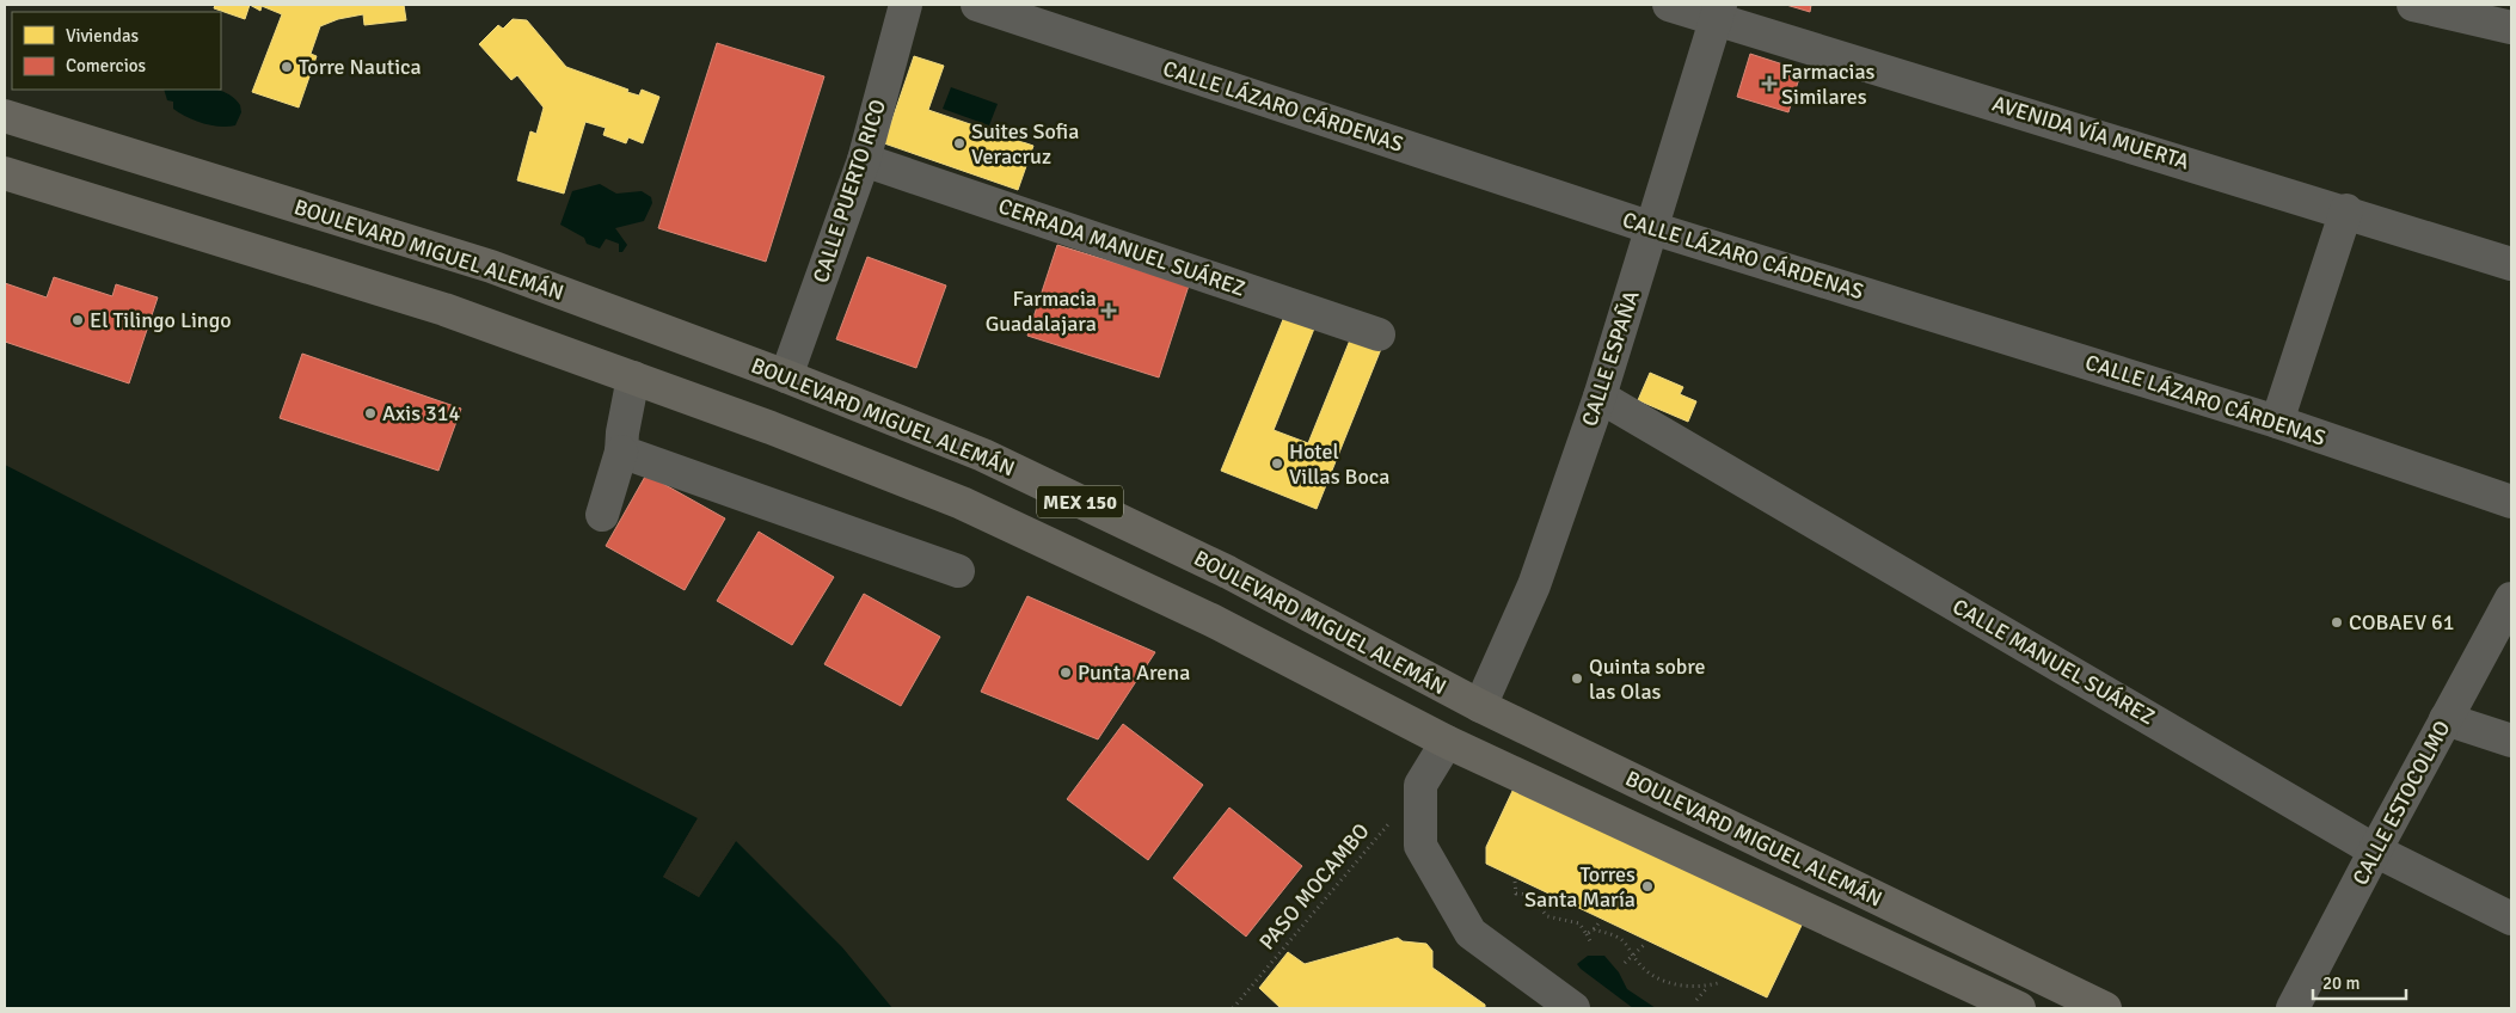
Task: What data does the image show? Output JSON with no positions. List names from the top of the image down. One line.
{"streets":{"main road":["BOULEVARD MIGUEL ALEMÁN","MEX 150"],"street":["CALLE LÁZARO CÁRDENAS","AVENIDA VÍA MUERTA","CALLE PUERTO RICO","CERRADA MANUEL SUÁREZ","CALLE ESPAÑA","CALLE MANUEL SUÁREZ","CALLE ESTOCOLMO"],"path":["PASO MOCAMBO"]},"crossings":[["CALLE LÁZARO CÁRDENAS","CALLE ESPAÑA"],["AVENIDA VÍA MUERTA","CALLE ESPAÑA"],["CALLE PUERTO RICO","CERRADA MANUEL SUÁREZ"],["CALLE PUERTO RICO","BOULEVARD MIGUEL ALEMÁN"],["BOULEVARD MIGUEL ALEMÁN","CALLE ESPAÑA"],["CALLE ESPAÑA","CALLE MANUEL SUÁREZ"],["CALLE MANUEL SUÁREZ","CALLE ESTOCOLMO"]],"places":{"other":["Torre Nautica","Suites Sofia Veracruz","El Tilingo Lingo","Axis 314","Hotel Villas Boca","COBAEV 61","Punta Arena","Quinta sobre las Olas","Torres Santa María"],"health":["Farmacias Similares","Farmacia Guadalajara"]},"legend":["Viviendas","Comercios"],"scale_bar":"20 m"}
